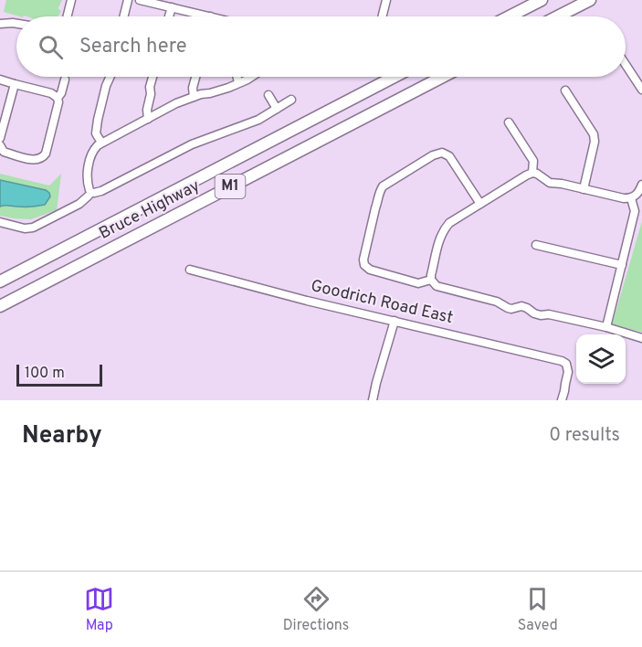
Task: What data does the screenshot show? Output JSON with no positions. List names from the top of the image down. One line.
{"streets":{"highway":["M1","Bruce Highway"],"street":["Goodrich Road East"]},"scale_bar":"100 m","page":{"search":"Search here","scale":"100 m","heading":["Nearby","0 results"],"nav":["Map","Directions","Saved"]}}
